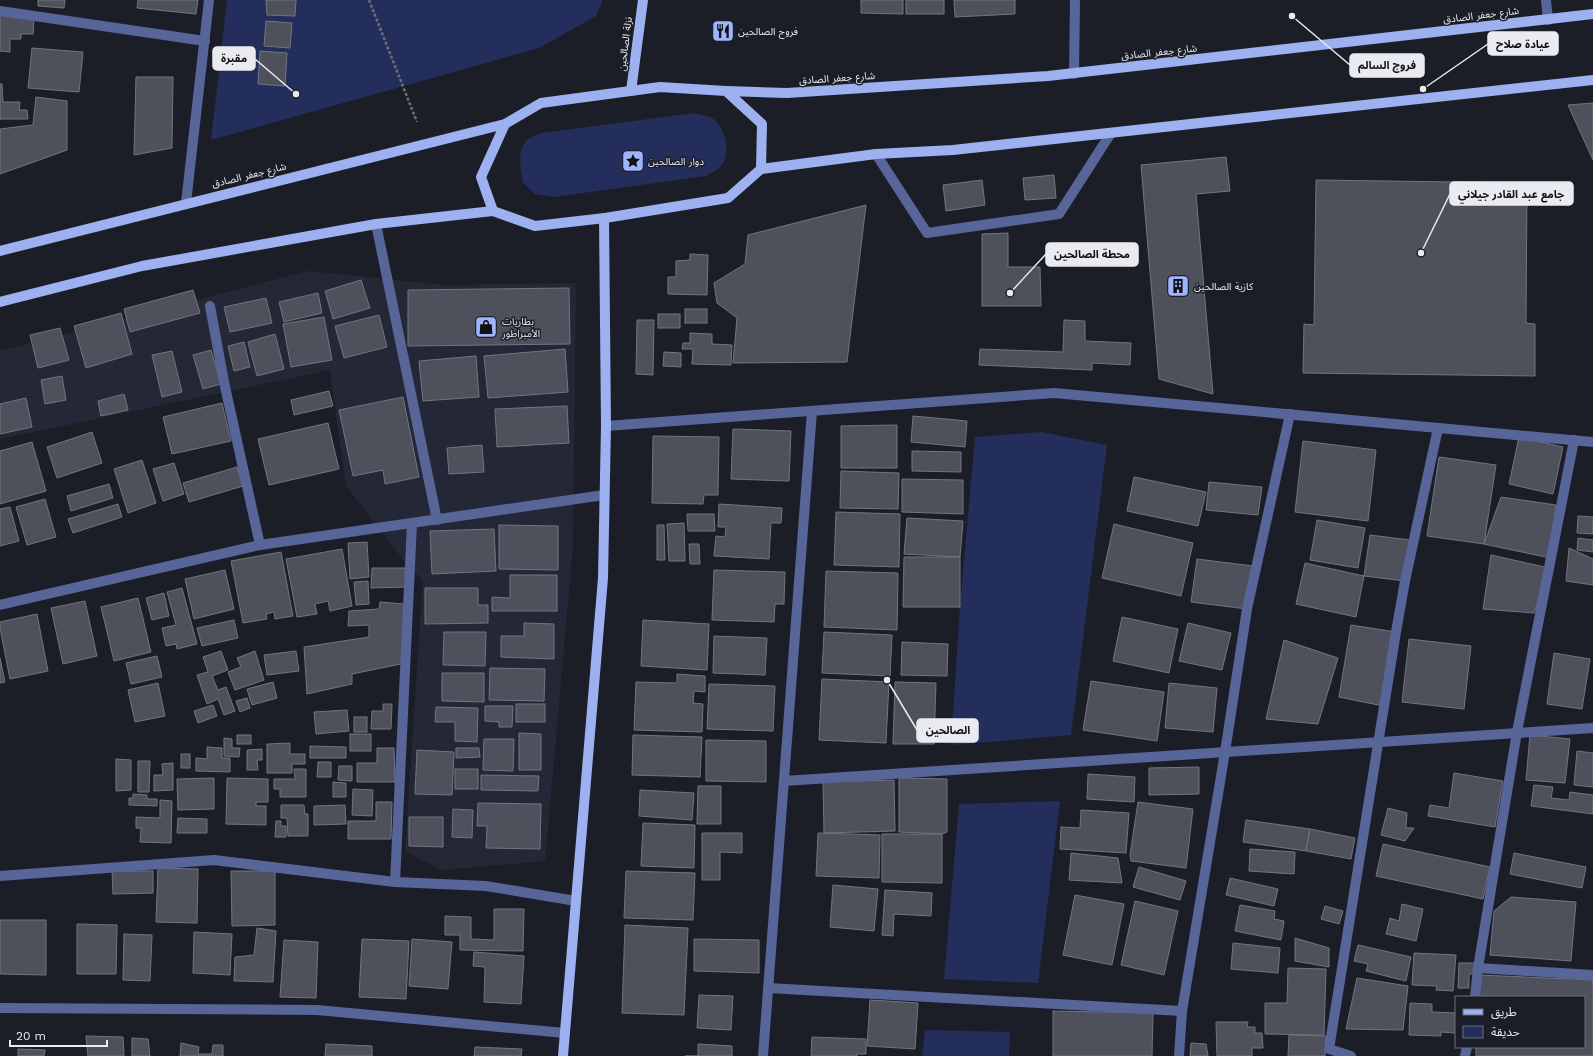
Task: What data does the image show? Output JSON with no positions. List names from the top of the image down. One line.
{"streets":{"main road":["شارع جعفر الصادق","نزلة الصالحين"]},"places":{"other":["فروج السالم","عيادة صلاح","مقبرة","جامع عبد القادر جيلاني","محطة الصالحين","الصالحين"],"restaurant":["فروج الصالحين"],"place":["دوار الصالحين"],"building":["كازية الصالحين"],"shop":["بطاريات الأمبراطور"]},"legend":["طريق","حديقة"],"scale_bar":"20 m"}
